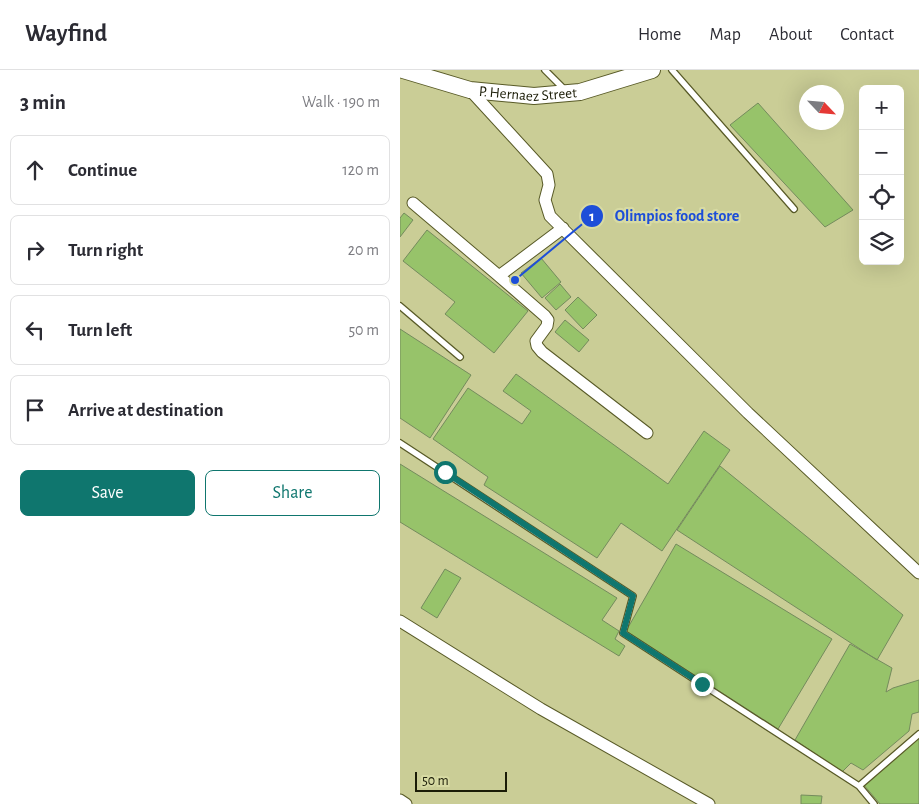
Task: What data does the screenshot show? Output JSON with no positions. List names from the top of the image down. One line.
{"streets":{"main road":["P. Hernaez Street"]},"places":["Olimpios food store"],"scale_bar":"50 m","north":"bottom right","page":{"header":"Wayfind","nav":["Home","Map","About","Contact"],"heading":["3 min","Walk · 190 m"],"map_buttons":["+","−"],"list":[["Continue","120 m"],["Turn right","20 m"],["Turn left","50 m"],"Arrive at destination"],"buttons":["Save","Share"],"scale":"50 m"}}
